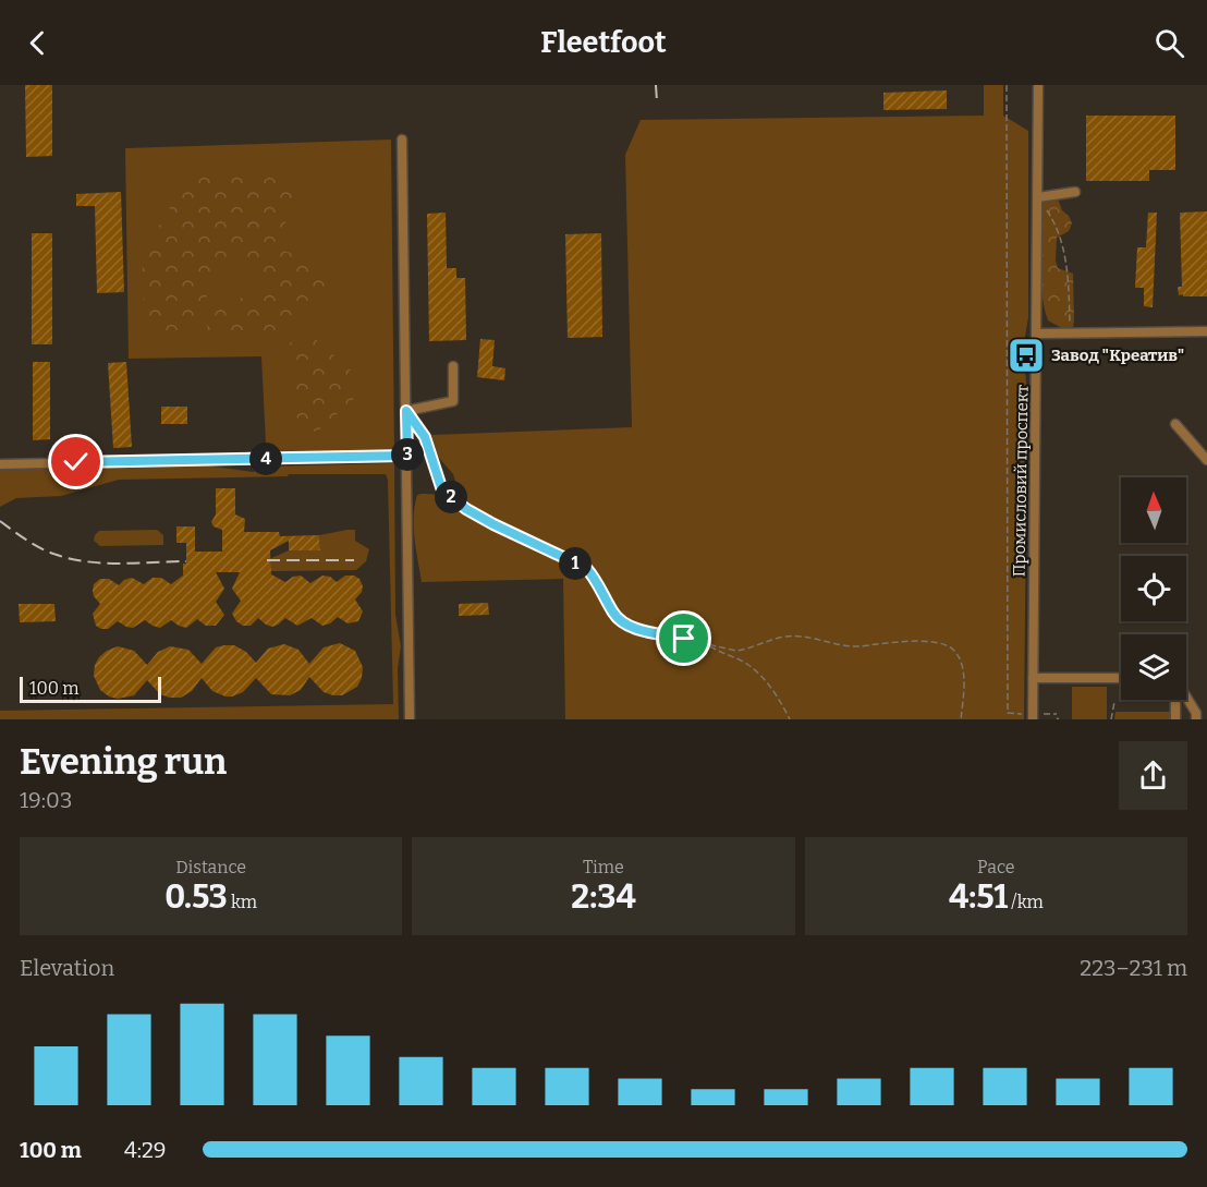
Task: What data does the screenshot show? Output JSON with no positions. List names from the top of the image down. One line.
{"streets":{"street":["Промисловий проспект"]},"places":{"bus stop":["Завод \"Креатив\""]},"scale_bar":"100 m","north":"top","page":{"header":"Fleetfoot","pins":["3","4","2","1"],"scale":"100 m","heading":["Evening run","19:03"],"stats":[["Distance","0.53 km"],["Time","2:34"],["Pace","4:51 /km"]],"chart":["Elevation","223–231 m"],"list":[{"name":"100 m","note":"4:29"}]}}
